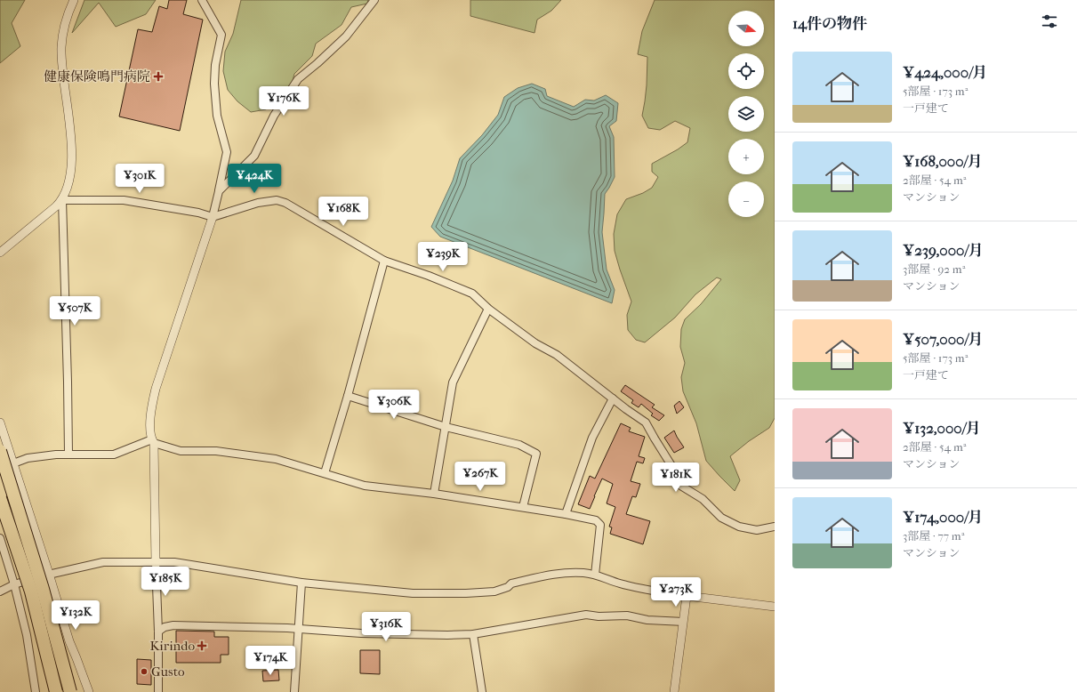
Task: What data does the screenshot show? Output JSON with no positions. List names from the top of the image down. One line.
{"places":{"health":["健康保険鳴門病院","Kirindo"],"other":["Gusto"]},"north":"right","page":{"heading":"14件の物件","map_buttons":["+","−"],"list":[{"name":"¥424,000/月","note":"5部屋 · 173 m² · 一戸建て"},{"name":"¥168,000/月","note":"2部屋 · 54 m² · マンション"},{"name":"¥239,000/月","note":"3部屋 · 92 m² · マンション"},{"name":"¥507,000/月","note":"5部屋 · 173 m² · 一戸建て"},{"name":"¥132,000/月","note":"2部屋 · 54 m² · マンション"},{"name":"¥174,000/月","note":"3部屋 · 77 m² · マンション"}],"price":["¥176K","¥301K","¥424K","¥168K","¥239K","¥507K","¥306K","¥267K","¥181K","¥185K","¥273K","¥132K","¥316K","¥174K"]}}
